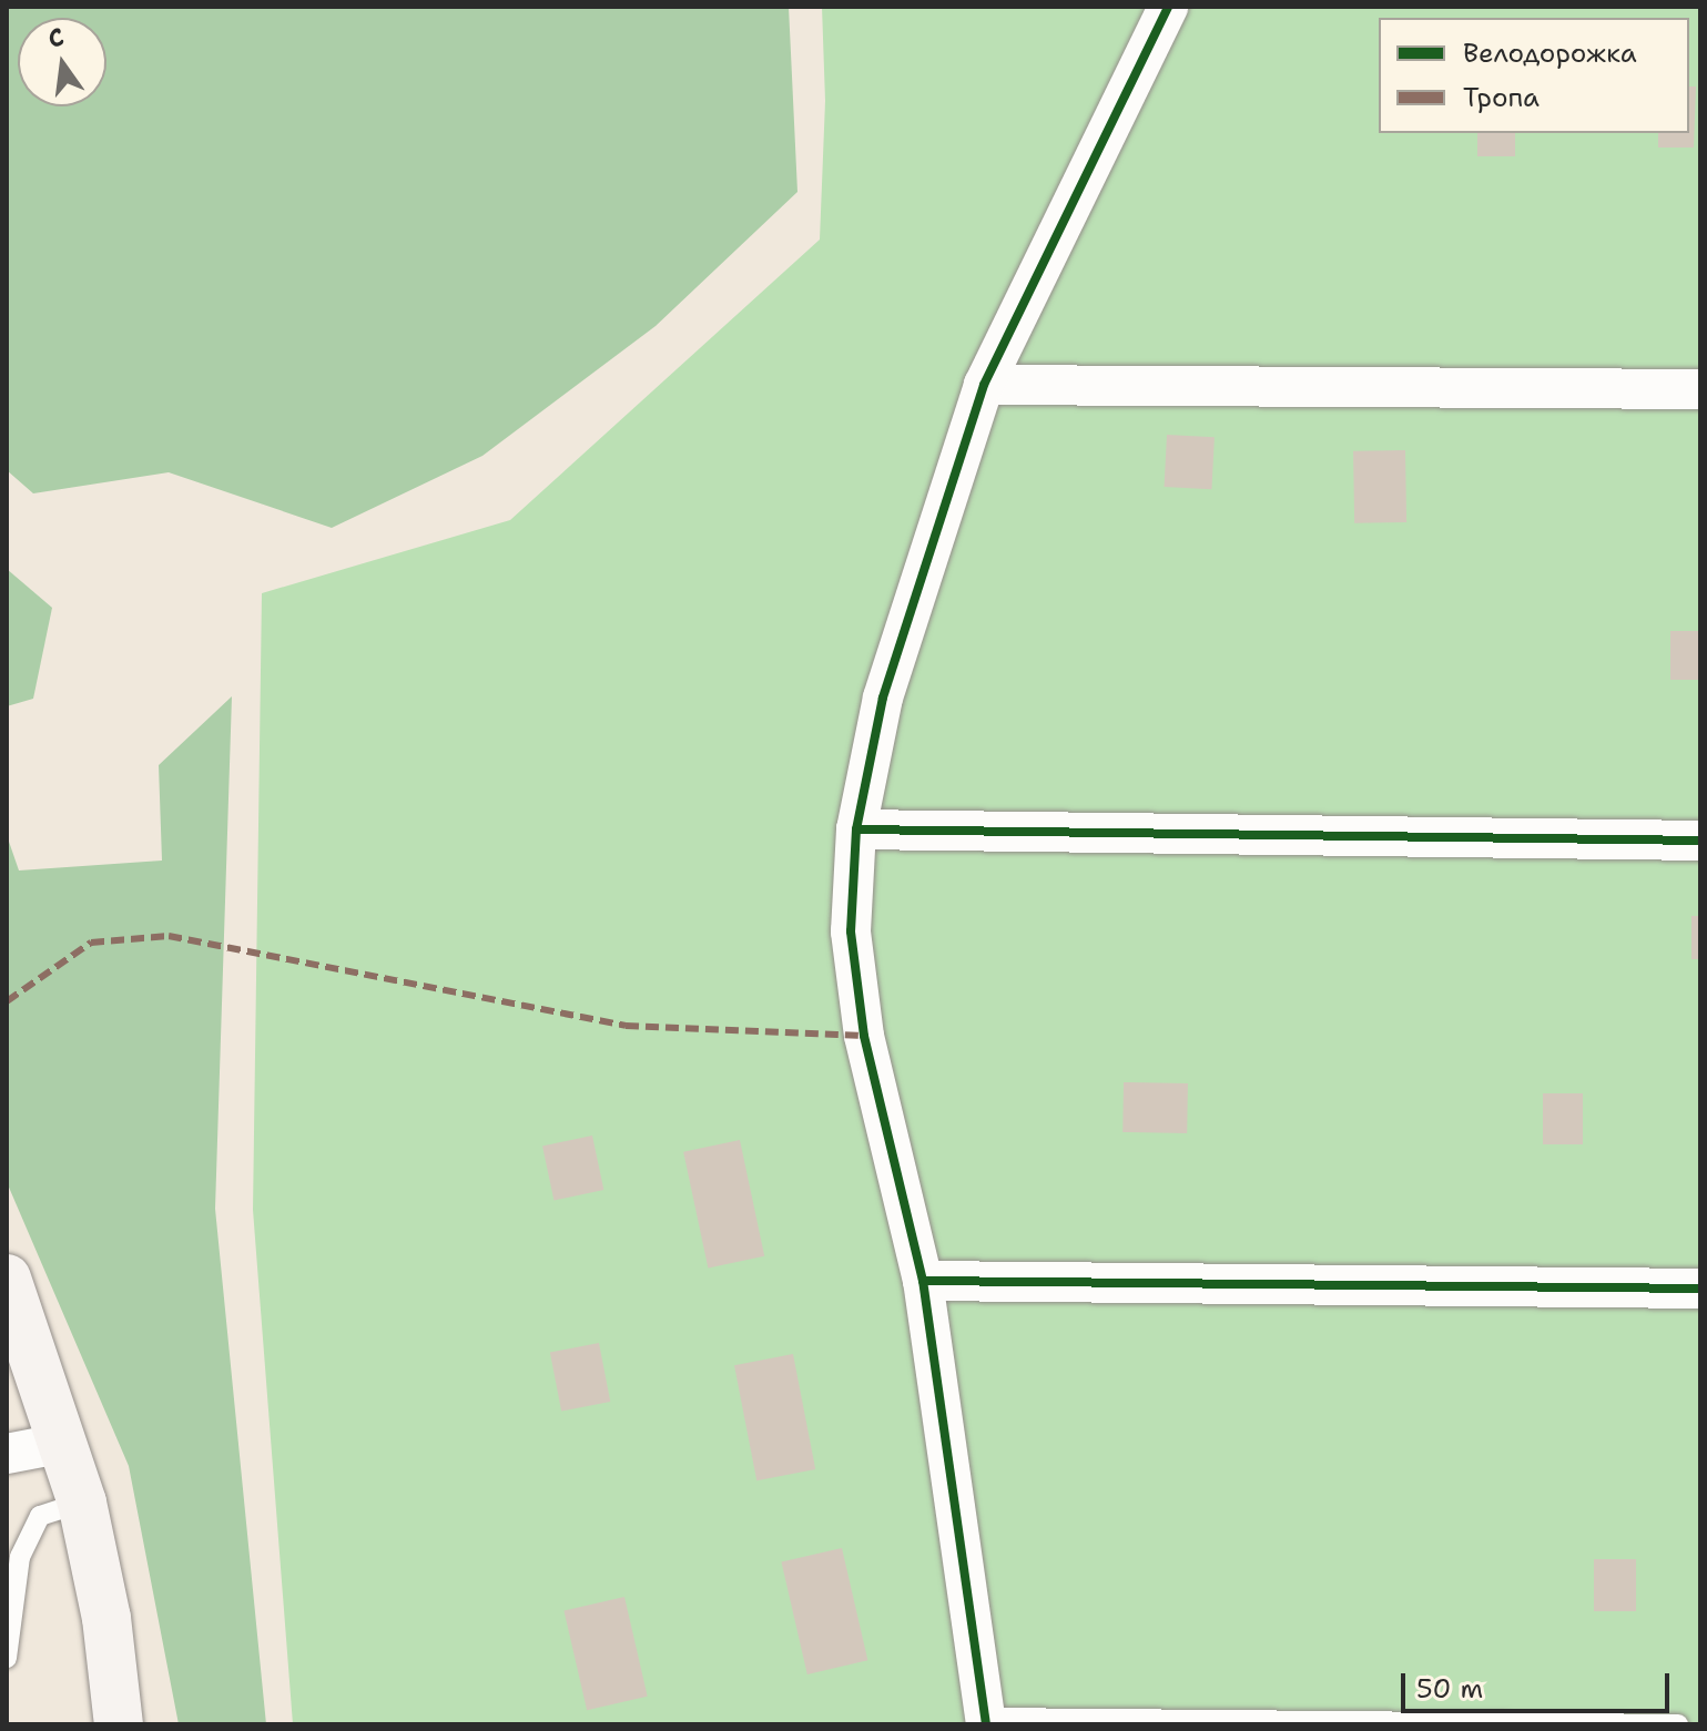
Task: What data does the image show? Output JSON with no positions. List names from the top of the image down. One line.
{"legend":["Велодорожка","Тропа"],"scale_bar":"50 m","north":"top"}
